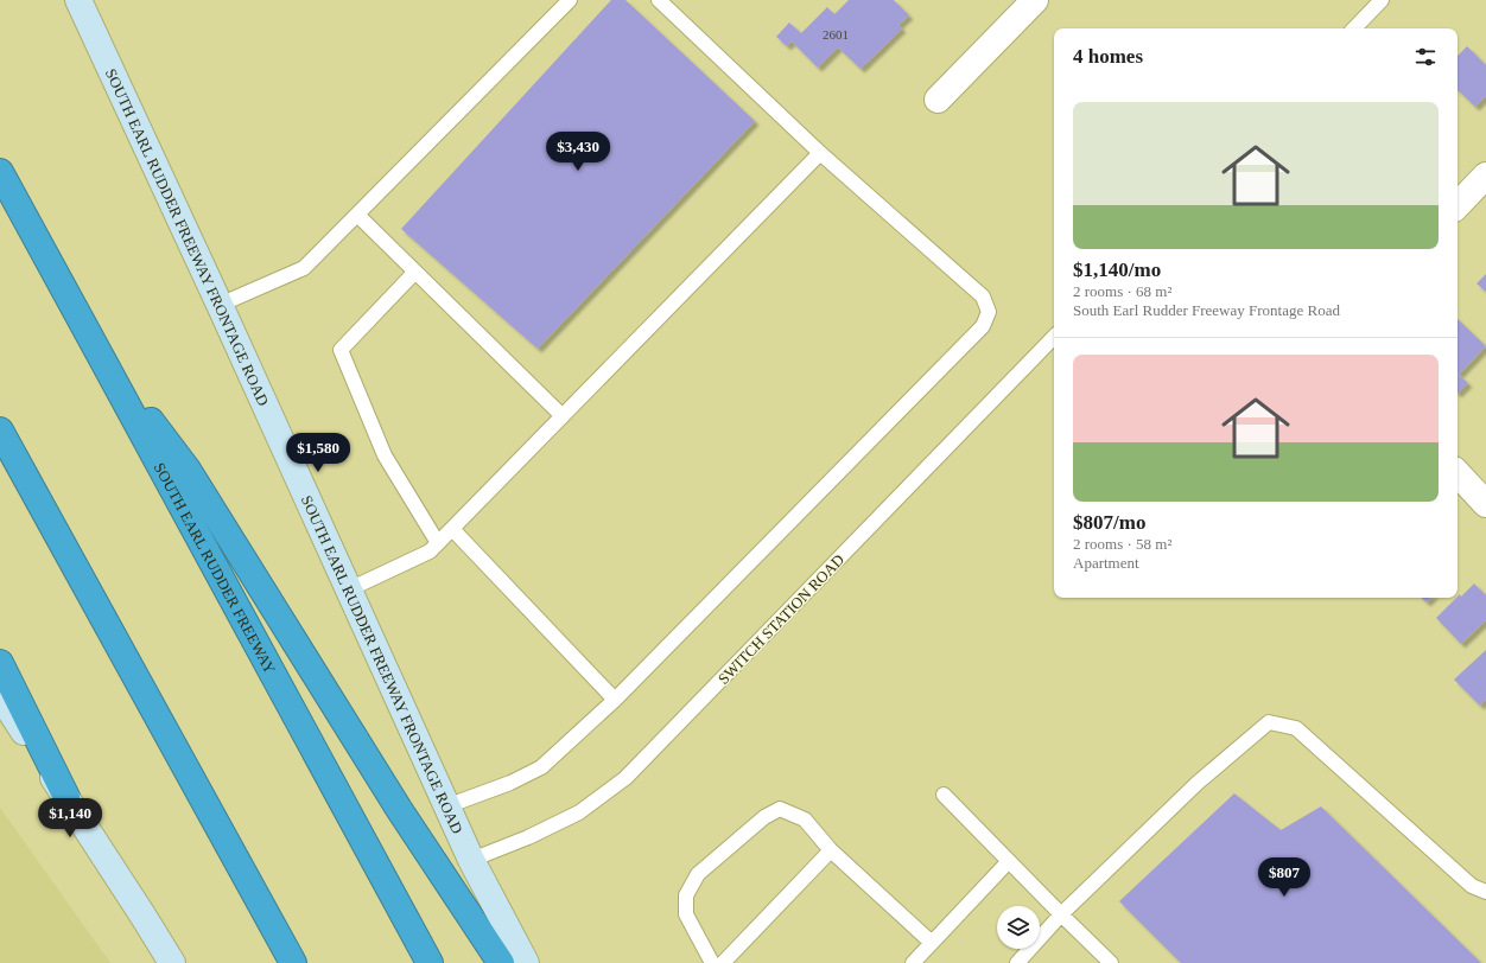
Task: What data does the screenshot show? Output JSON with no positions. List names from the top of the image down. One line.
{"streets":{"highway":["SOUTH EARL RUDDER FREEWAY"],"main road":["SOUTH EARL RUDDER FREEWAY FRONTAGE ROAD"],"lane":["SWITCH STATION ROAD"]},"crossings":[["SOUTH EARL RUDDER FREEWAY FRONTAGE ROAD","SWITCH STATION ROAD"]],"house_numbers":["2601"],"page":{"heading":"4 homes","list":[{"name":"$1,140/mo","note":"2 rooms · 68 m² · South Earl Rudder Freeway Frontage Road"},{"name":"$807/mo","note":"2 rooms · 58 m² · Apartment"}],"price":["$3,430","$1,580","$1,140","$807"]}}
